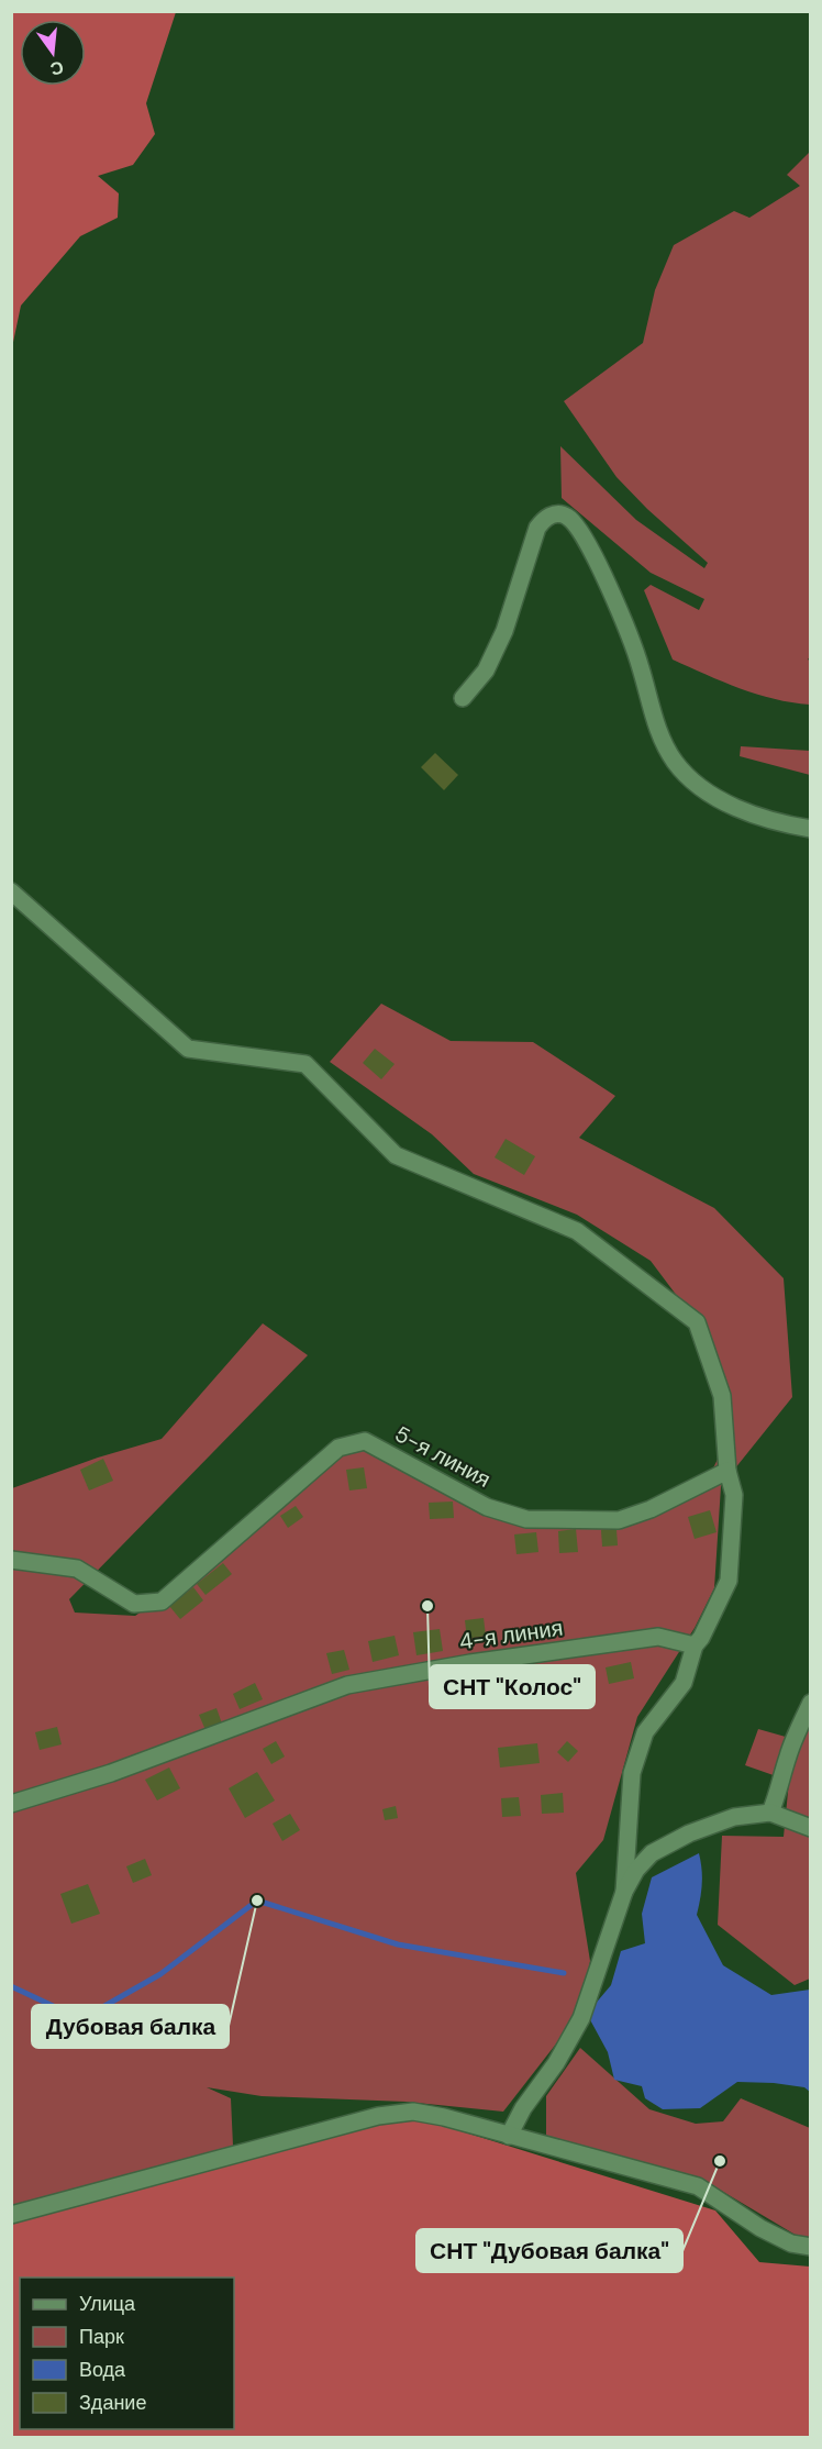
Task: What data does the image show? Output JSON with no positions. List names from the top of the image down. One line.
{"streets":{"street":["5-я линия","4-я линия"]},"places":["СНТ \"Колос\"","Дубовая балка","СНТ \"Дубовая балка\""],"legend":["Улица","Парк","Вода","Здание"],"north":"bottom"}
